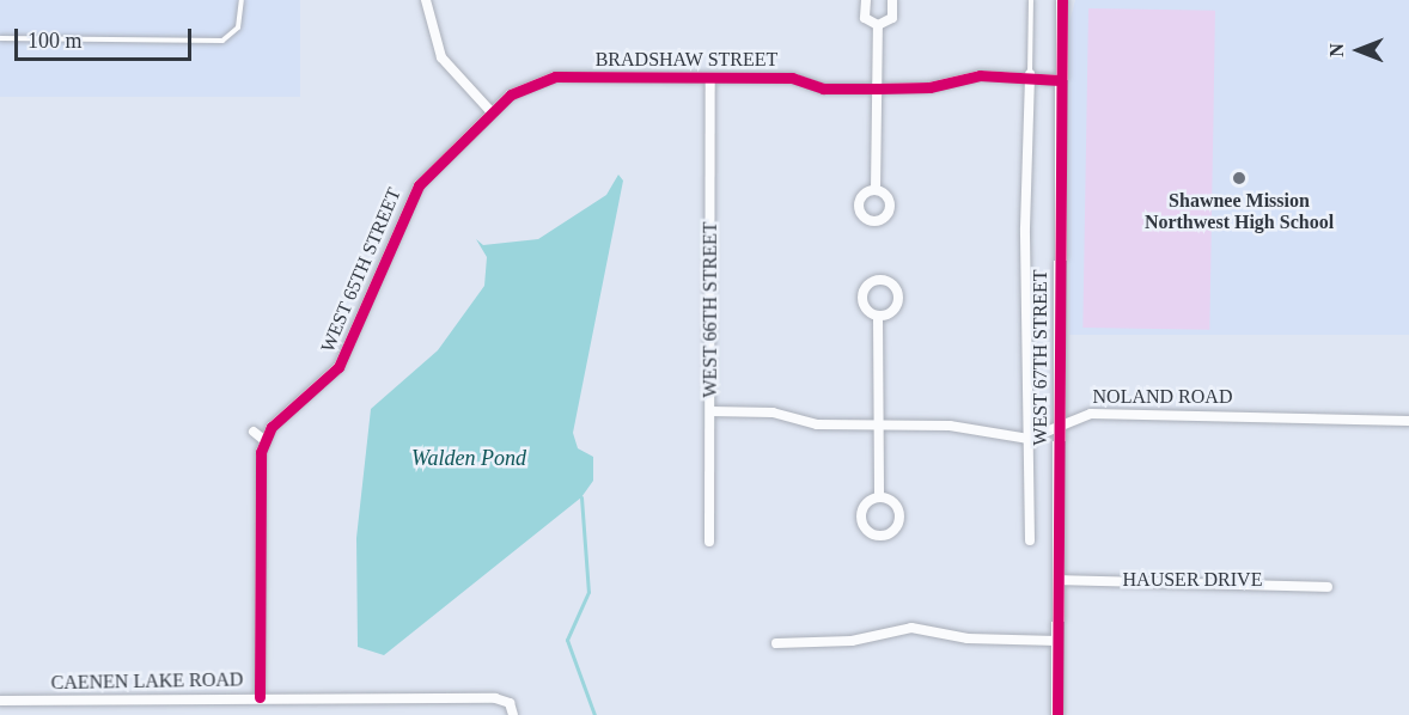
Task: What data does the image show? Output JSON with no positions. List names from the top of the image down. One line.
{"streets":{"street":["BRADSHAW STREET","WEST 65TH STREET","WEST 66TH STREET","WEST 67TH STREET","NOLAND ROAD","HAUSER DRIVE","CAENEN LAKE ROAD"]},"crossings":[["BRADSHAW STREET","WEST 65TH STREET"],["BRADSHAW STREET","WEST 66TH STREET"],["BRADSHAW STREET","WEST 67TH STREET"],["WEST 65TH STREET","CAENEN LAKE ROAD"],["WEST 66TH STREET","NOLAND ROAD"],["WEST 67TH STREET","NOLAND ROAD"],["WEST 67TH STREET","HAUSER DRIVE"]],"water":["Walden Pond"],"places":["Shawnee Mission Northwest High School"],"scale_bar":"100 m","north":"left"}
